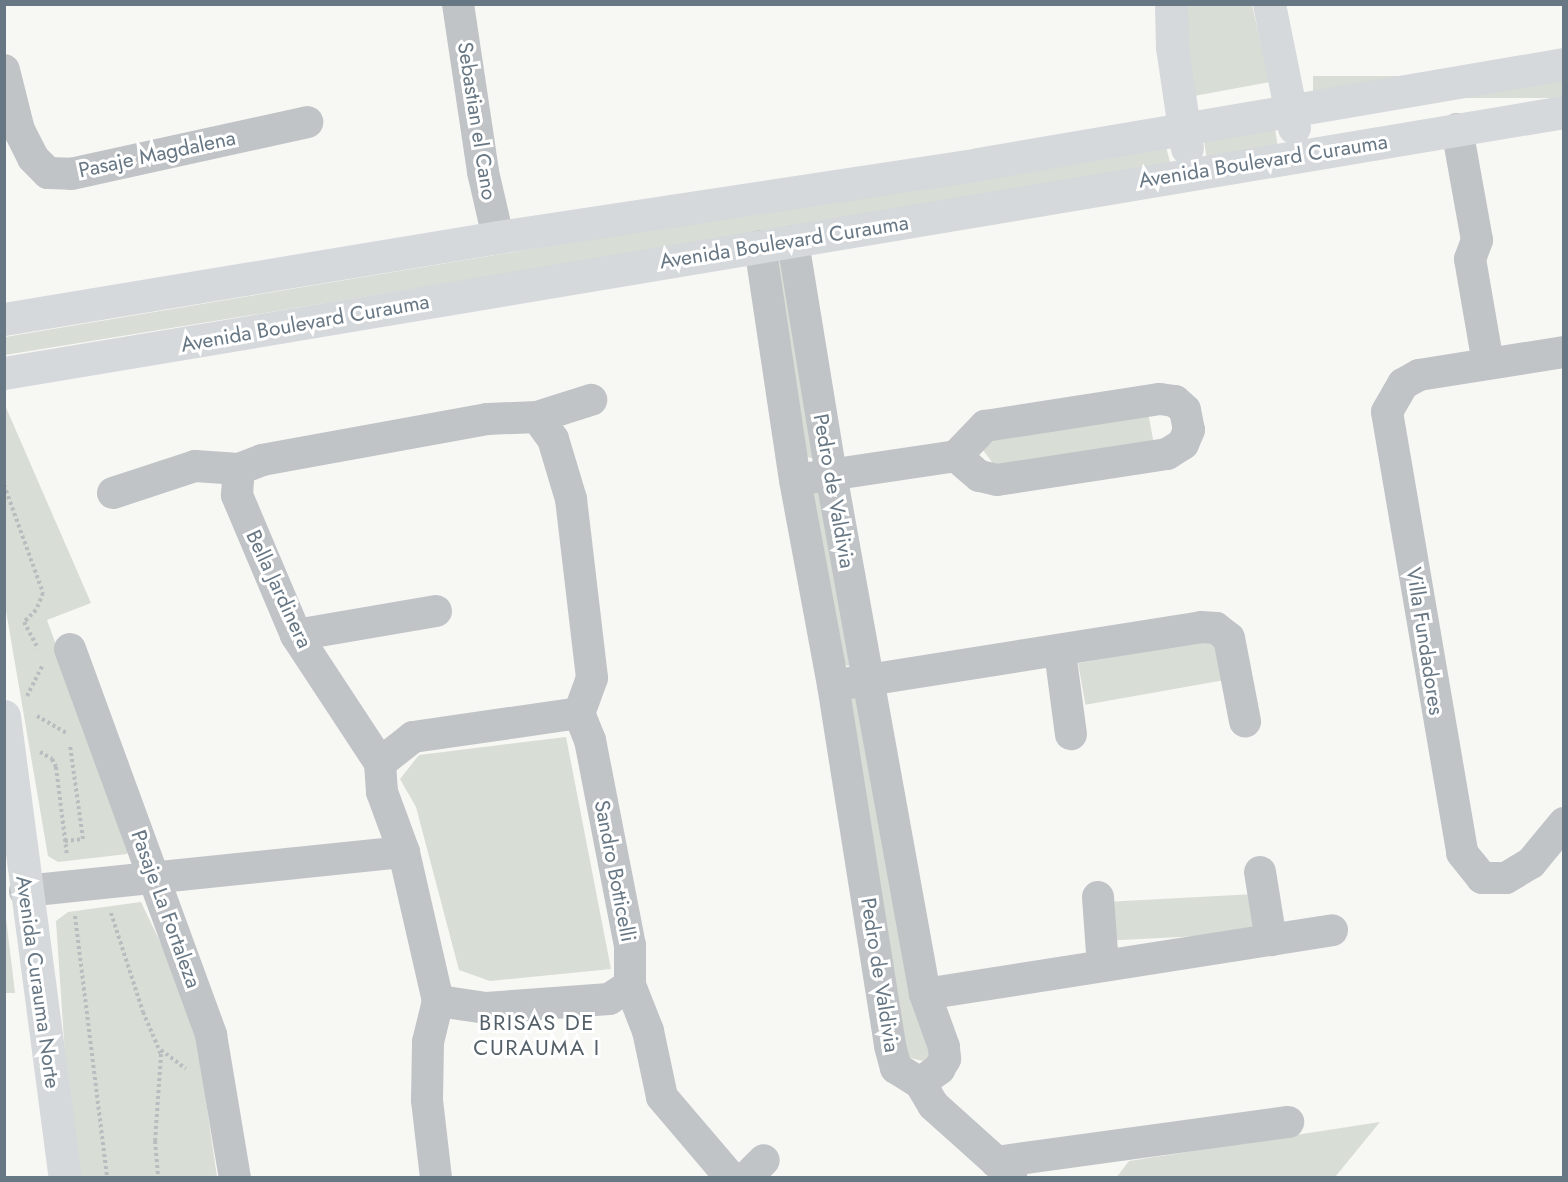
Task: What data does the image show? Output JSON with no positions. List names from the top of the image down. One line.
{"streets":{"street":["Sebastian el Cano","Pasaje Magdalena","Avenida Boulevard Curauma","Pedro de Valdivia","Bella Jardinera","Villa Fundadores","Sandro Botticelli","Pasaje La Fortaleza","Avenida Curauma Norte"]},"crossings":[["Avenida Boulevard Curauma","Pedro de Valdivia"]],"districts":["BRISAS DE CURAUMA I"]}
